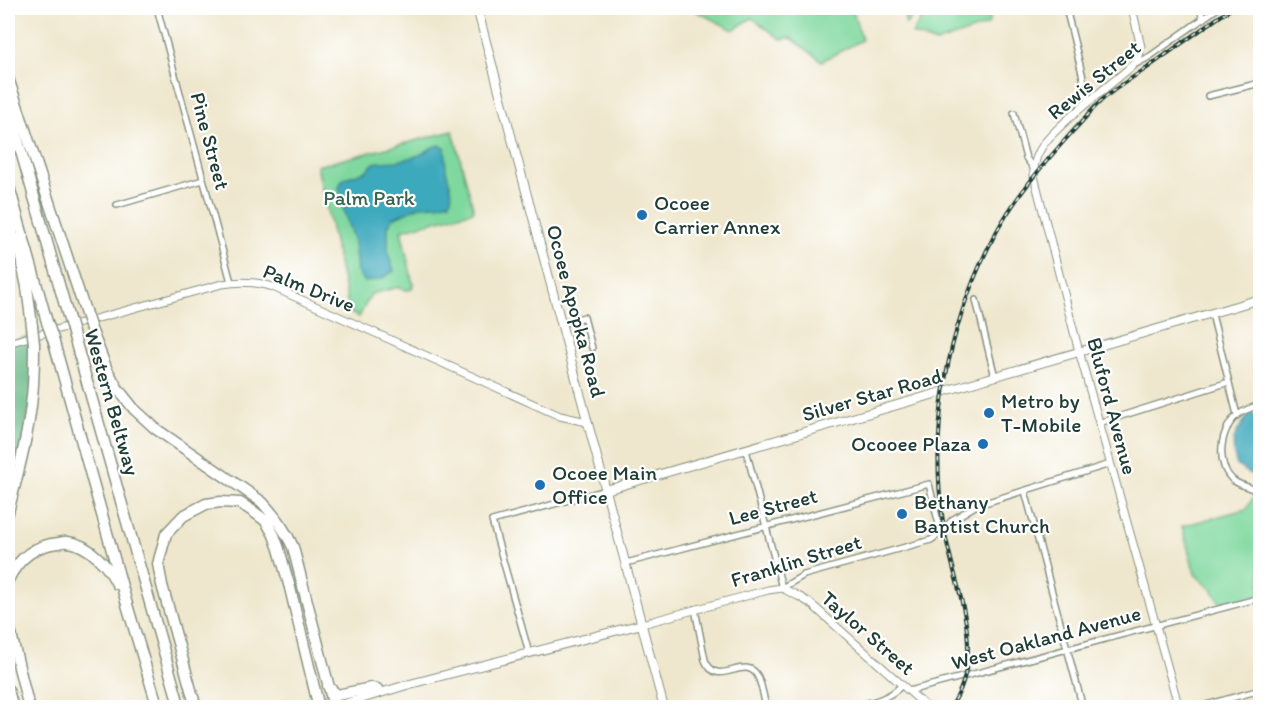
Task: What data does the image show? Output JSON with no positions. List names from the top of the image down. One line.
{"streets":{"highway":["Western Beltway"],"main road":["Ocoee Apopka Road","Silver Star Road","Franklin Street"],"street":["Rewis Street","Pine Street","Palm Drive","Bluford Avenue","Lee Street","Taylor Street","West Oakland Avenue"]},"crossings":[["Rewis Street","Bluford Avenue"],["Pine Street","Palm Drive"],["Palm Drive","Ocoee Apopka Road"],["Ocoee Apopka Road","Silver Star Road"],["Ocoee Apopka Road","Lee Street"],["Ocoee Apopka Road","Franklin Street"],["Silver Star Road","Bluford Avenue"],["Silver Star Road","Franklin Street"],["Bluford Avenue","Franklin Street"],["Bluford Avenue","West Oakland Avenue"],["Lee Street","Franklin Street"],["Franklin Street","Taylor Street"],["Taylor Street","West Oakland Avenue"]],"parks":["Palm Park"],"places":["Ocoee Carrier Annex","Metro by T-Mobile","Ocooee Plaza","Ocoee Main Office","Bethany Baptist Church"]}
